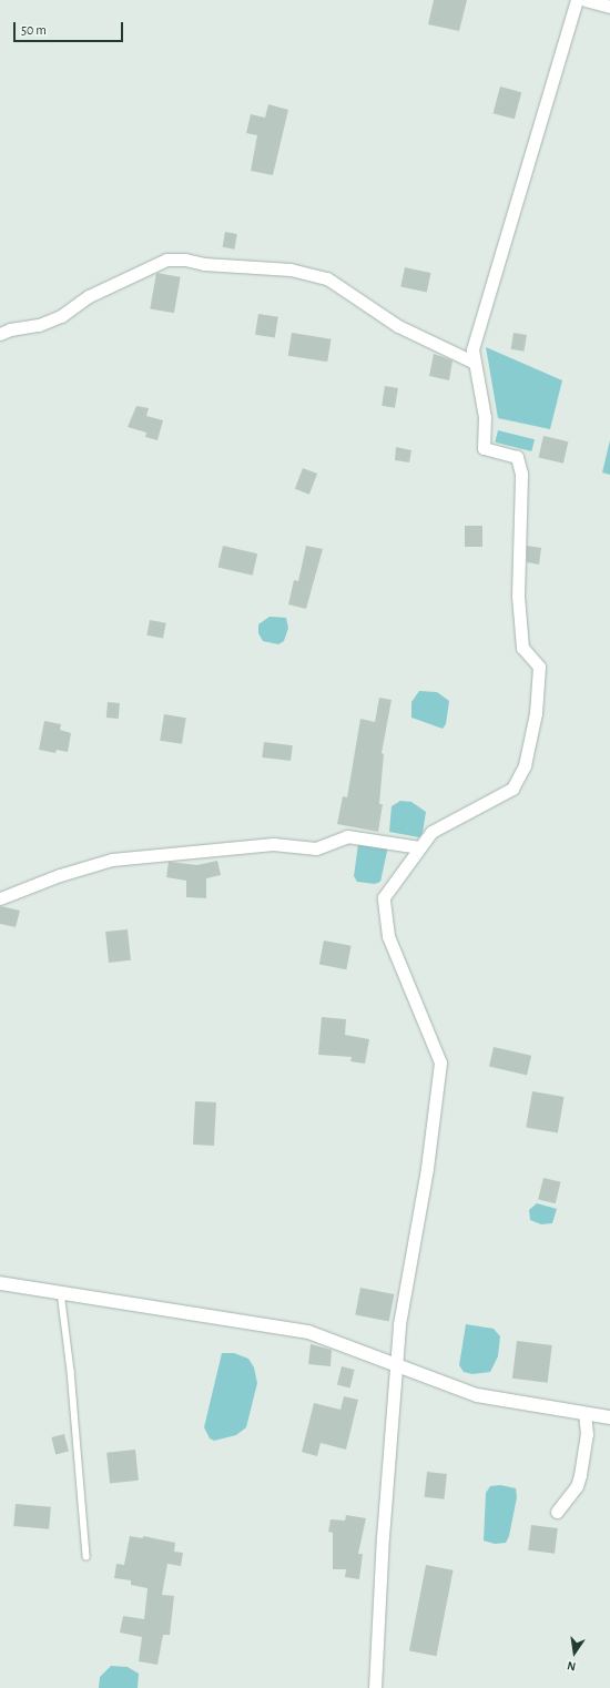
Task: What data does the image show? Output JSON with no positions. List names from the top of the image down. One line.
{"scale_bar":"50 m","north":"bottom"}
